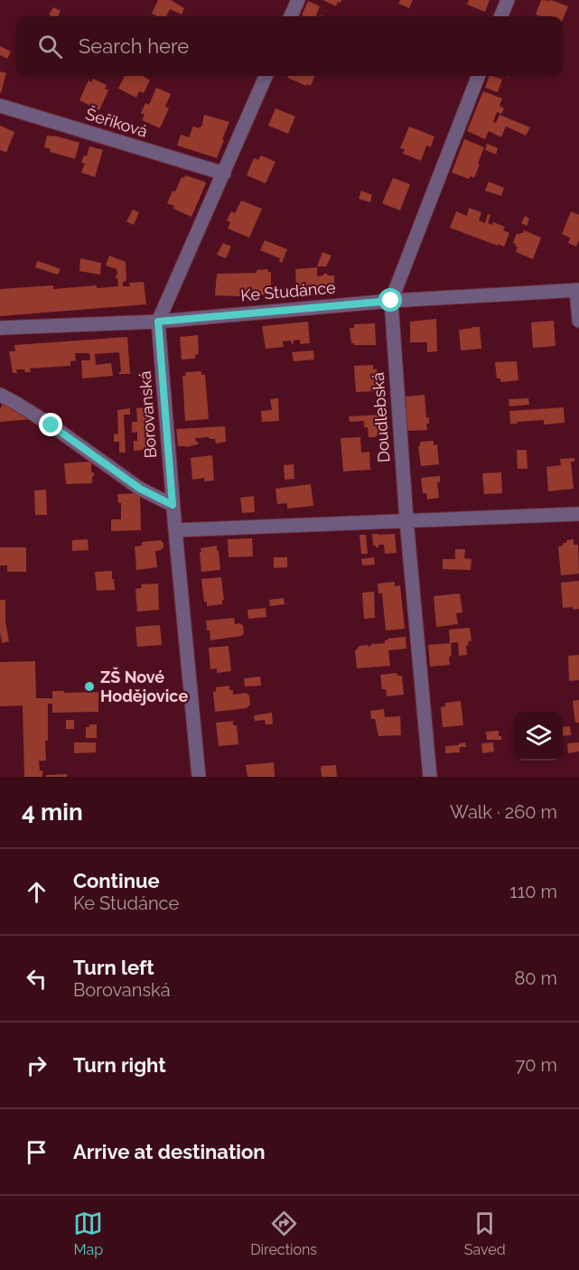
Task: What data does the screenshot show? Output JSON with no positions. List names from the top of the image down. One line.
{"streets":{"street":["Šeříková","Ke Studánce","Borovanská","Doudlebská"]},"crossings":[["Šeříková","Borovanská"],["Ke Studánce","Borovanská"],["Ke Studánce","Doudlebská"]],"places":["ZŠ Nové Hodějovice"],"page":{"search":"Search here","heading":["4 min","Walk · 260 m"],"list":[["Continue","Ke Studánce","110 m"],["Turn left","Borovanská","80 m"],["Turn right","70 m"],"Arrive at destination"],"nav":["Map","Directions","Saved"]}}
